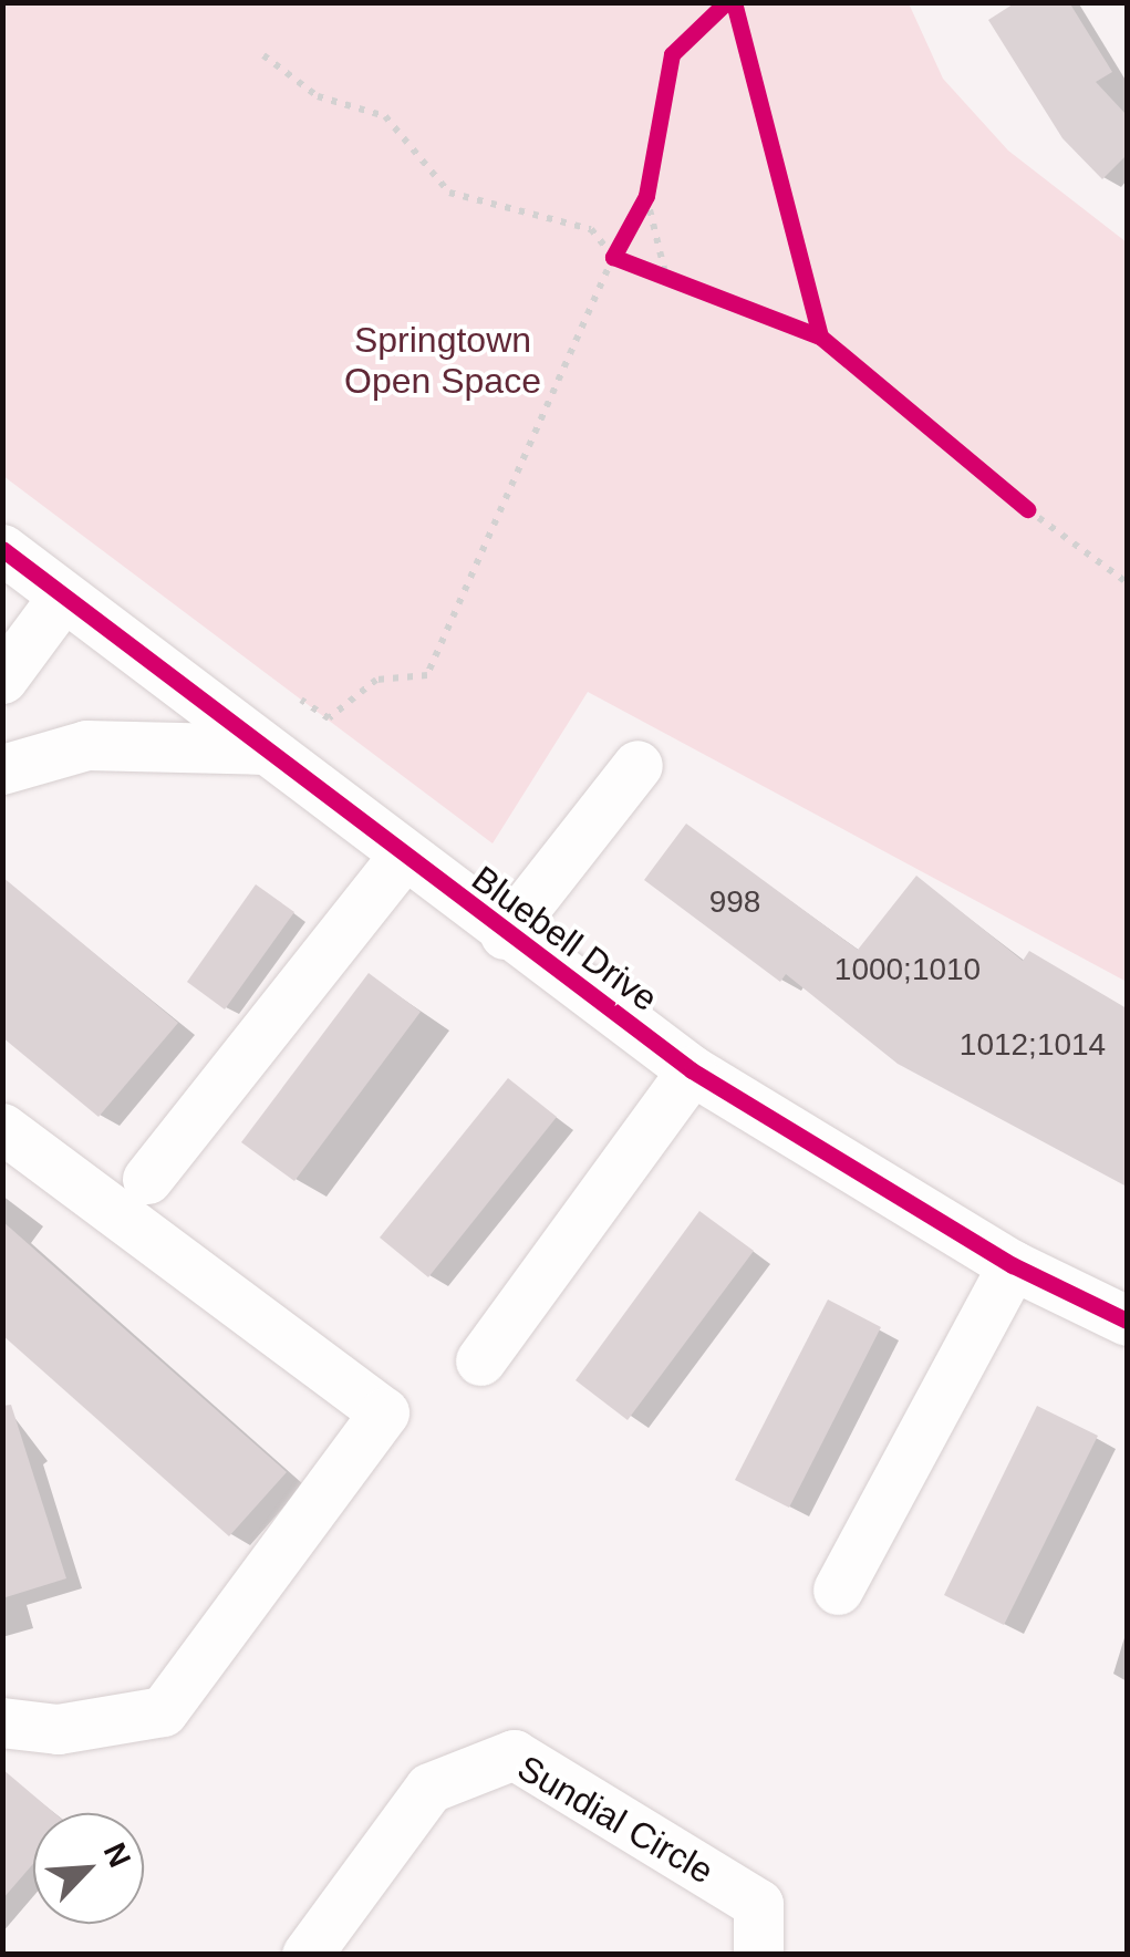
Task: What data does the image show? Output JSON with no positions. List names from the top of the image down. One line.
{"streets":{"street":["Bluebell Drive","Sundial Circle"]},"parks":["Springtown Open Space"],"house_numbers":["998","1000;1010","1012;1014"],"north":"top right"}
